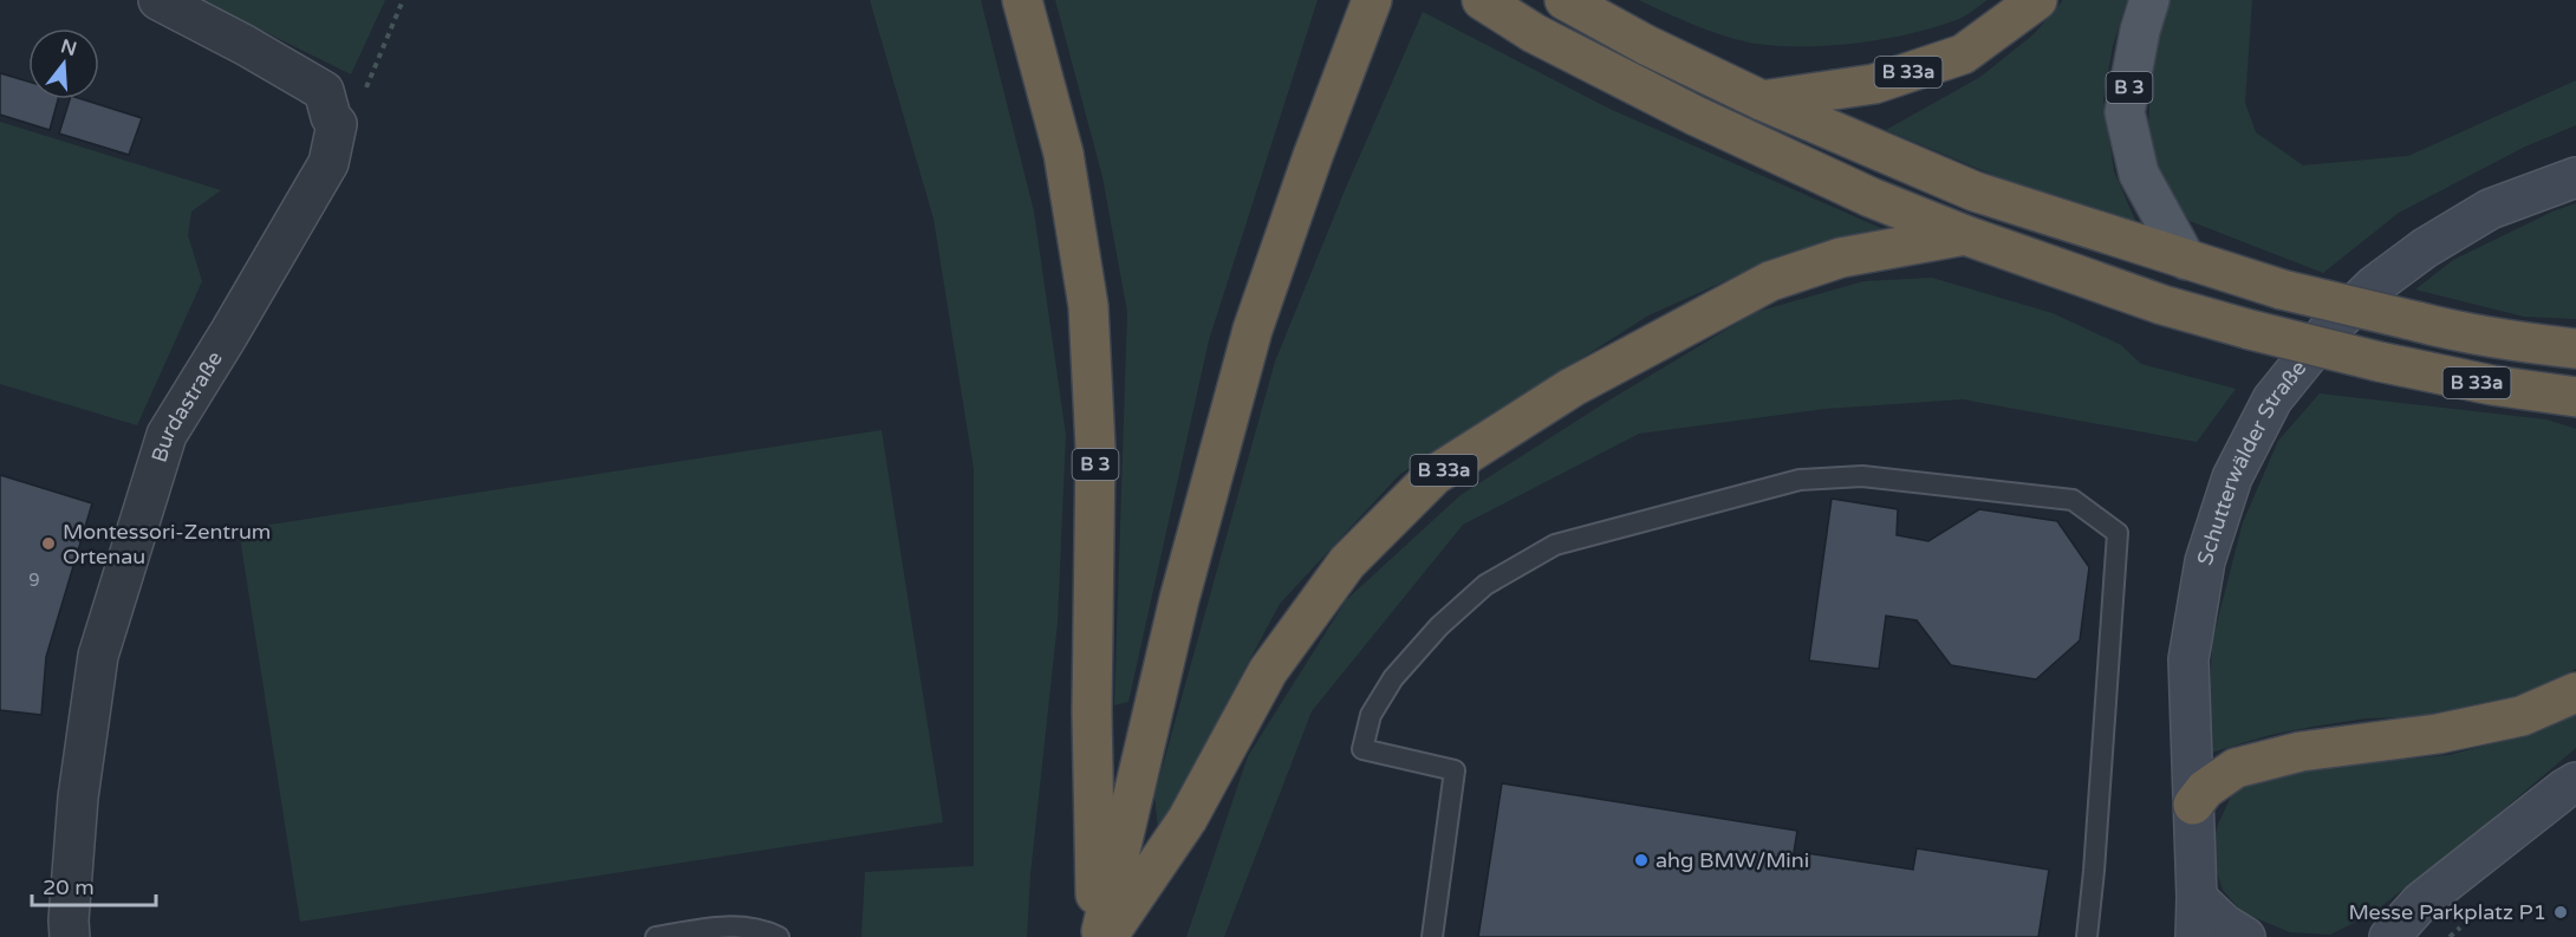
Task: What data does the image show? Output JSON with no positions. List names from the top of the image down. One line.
{"streets":{"highway":["B 33a","B 3"],"main road":["Schutterwälder Straße"],"street":["Burdastraße"]},"crossings":[["B 33a","B 3"]],"places":["Montessori-Zentrum Ortenau","ahg BMW/Mini","Messe Parkplatz P1"],"house_numbers":["9"],"scale_bar":"20 m","north":"top"}
